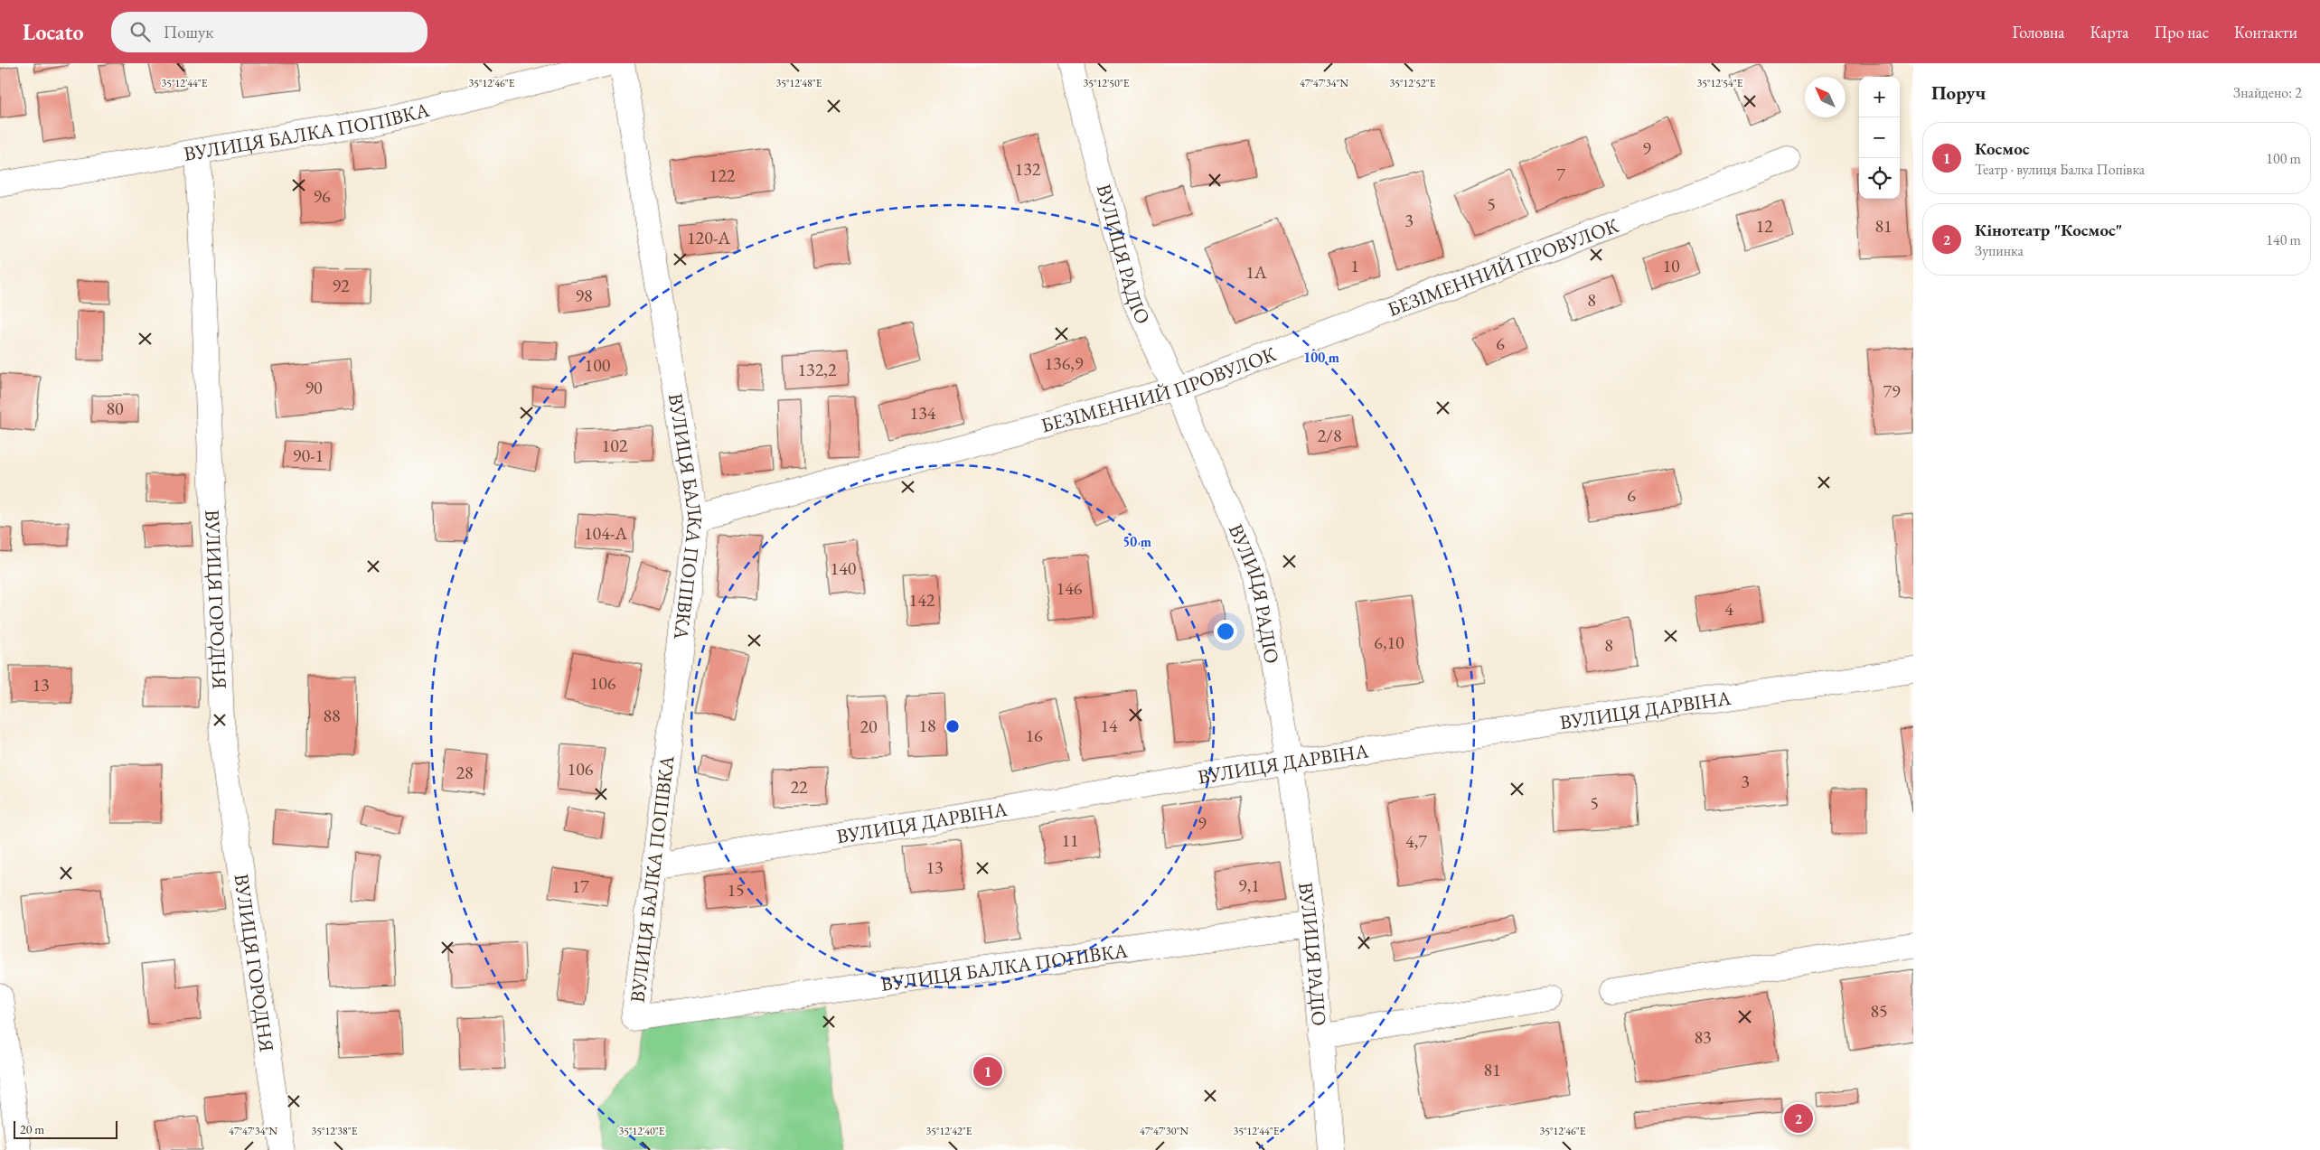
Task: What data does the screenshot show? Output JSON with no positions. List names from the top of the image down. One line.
{"streets":{"street":["ВУЛИЦЯ БАЛКА ПОПІВКА","ВУЛИЦЯ РАДІО","БЕЗІМЕННИЙ ПРОВУЛОК","ВУЛИЦЯ ГОРОДНЯ","ВУЛИЦЯ ДАРВІНА"]},"crossings":[["ВУЛИЦЯ БАЛКА ПОПІВКА","ВУЛИЦЯ РАДІО"],["ВУЛИЦЯ БАЛКА ПОПІВКА","БЕЗІМЕННИЙ ПРОВУЛОК"],["ВУЛИЦЯ БАЛКА ПОПІВКА","ВУЛИЦЯ ГОРОДНЯ"],["ВУЛИЦЯ БАЛКА ПОПІВКА","ВУЛИЦЯ ДАРВІНА"],["ВУЛИЦЯ РАДІО","БЕЗІМЕННИЙ ПРОВУЛОК"],["ВУЛИЦЯ РАДІО","ВУЛИЦЯ ДАРВІНА"]],"house_numbers":["9","132","7","122","96","5","3","12","81","120-А","1","10","1А","92","98","8","6","136,9","100","132,2","90","79","80","134","2/8","102","90-1","6","104-А","140","146","142","4","6,10","8","106","13","88","18","14","20","16","106","28","3","22","5","9","11","4,7","13","9,1","17","15","85","83","81"],"scale_bar":"20 m","north":"top left","page":{"header":"Locato","search":"Пошук","nav":["Головна","Карта","Про нас","Контакти"],"heading":["Поруч","Знайдено: 2"],"map_buttons":["+","−"],"list":[{"mark":"1","name":"Космос","note":"Театр · вулиця Балка Попівка","value":"100 m"},{"mark":"2","name":"Кінотеатр \"Космос\"","note":"Зупинка","value":"140 m"}],"pins":["1","2"],"scale":"20 m"},"coordinates":["35°12'44\"E","35°12'46\"E","35°12'48\"E","35°12'50\"E","47°47'34\"N","35°12'52\"E","35°12'54\"E","47°47'30\"N","35°12'38\"E","35°12'40\"E","35°12'42\"E"],"rings":["100 m","50 m"]}
